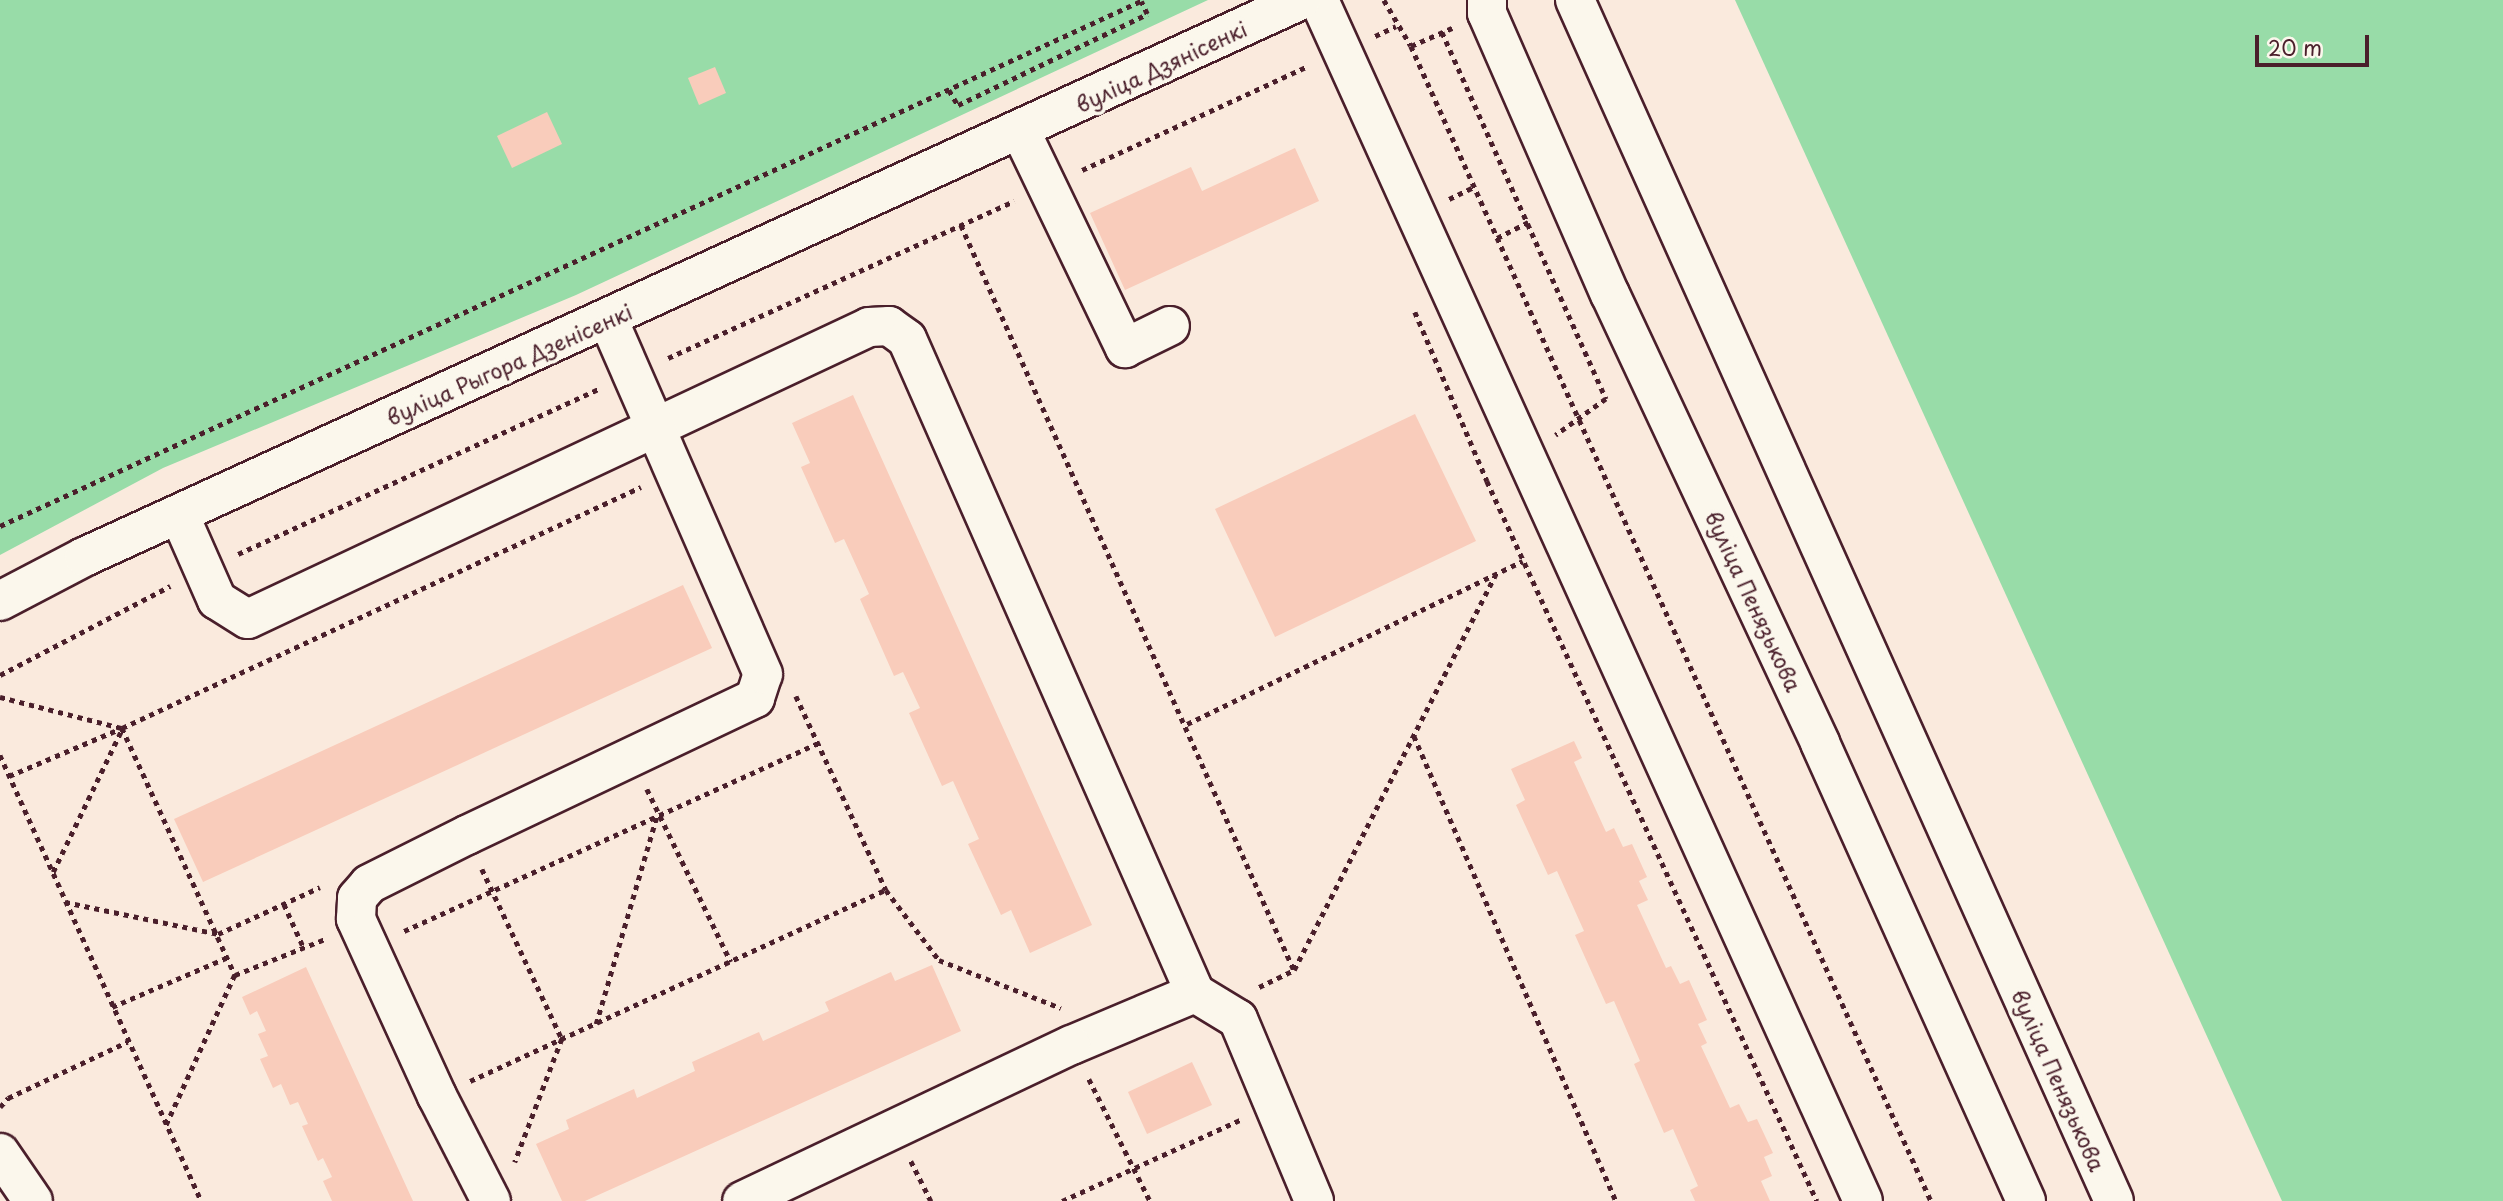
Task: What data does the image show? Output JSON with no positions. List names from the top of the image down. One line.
{"streets":{"street":["вуліца Дзянісенкі","вуліца Рыгора Дзенісенкі","вуліца Пенязькова"]},"crossings":[["вуліца Дзянісенкі","вуліца Рыгора Дзенісенкі"]],"scale_bar":"20 m"}
